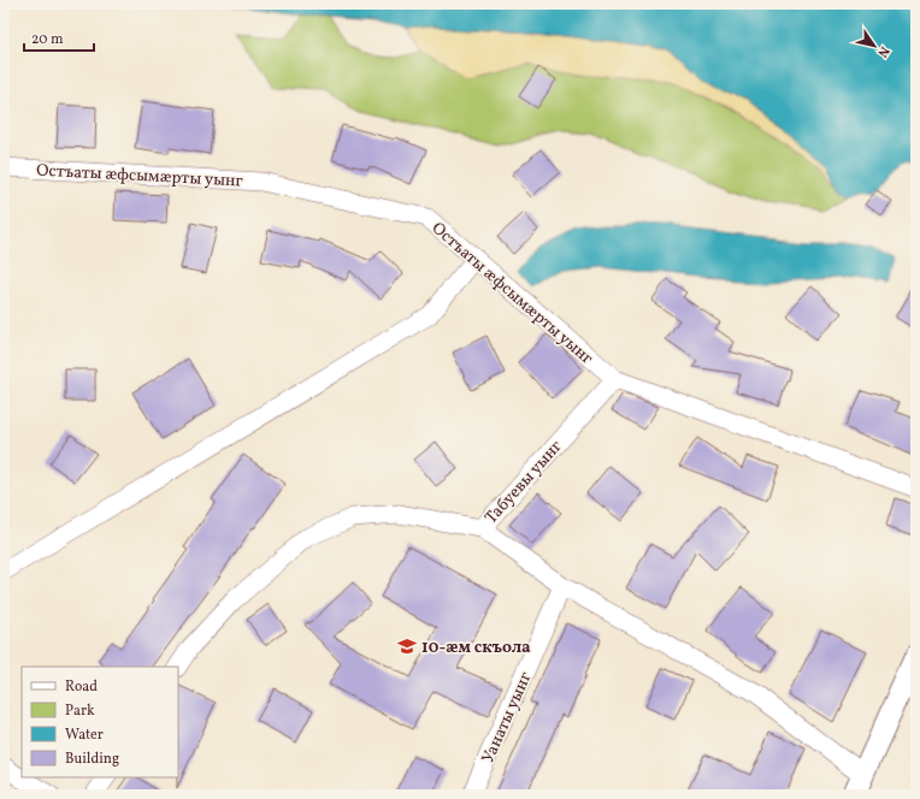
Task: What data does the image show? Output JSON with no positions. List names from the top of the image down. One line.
{"streets":{"street":["Остъаты æфсымæрты уынг","Табуевы уынг","Уанаты уынг"]},"crossings":[["Остъаты æфсымæрты уынг","Табуевы уынг"]],"places":{"school or university":["10-æм скъола"]},"legend":["Road","Park","Water","Building"],"scale_bar":"20 m","north":"bottom right"}
